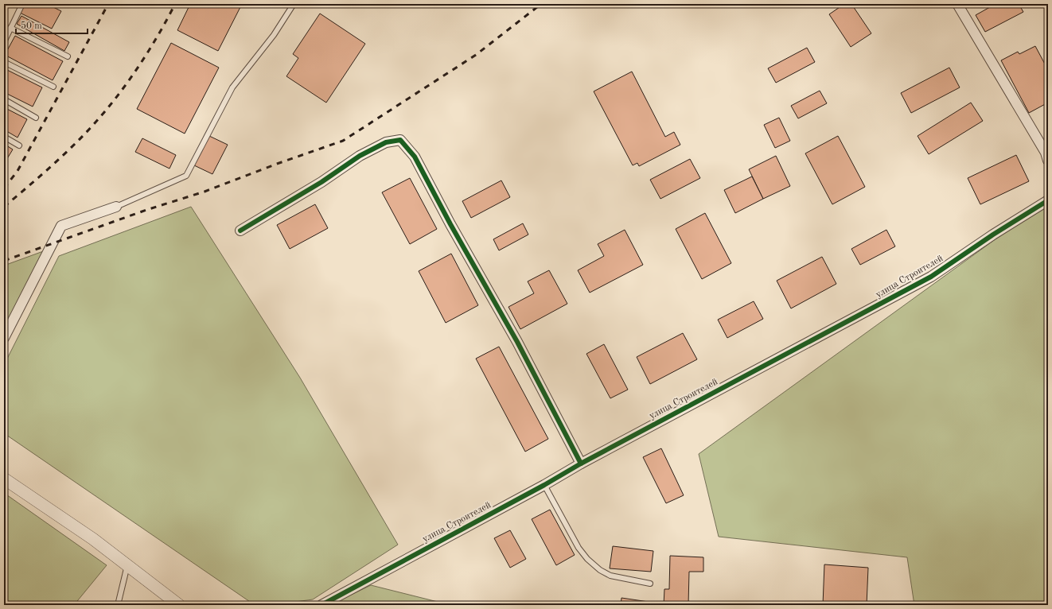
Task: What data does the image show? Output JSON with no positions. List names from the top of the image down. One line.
{"streets":{"street":["улица Строителей"]},"scale_bar":"50 m"}
